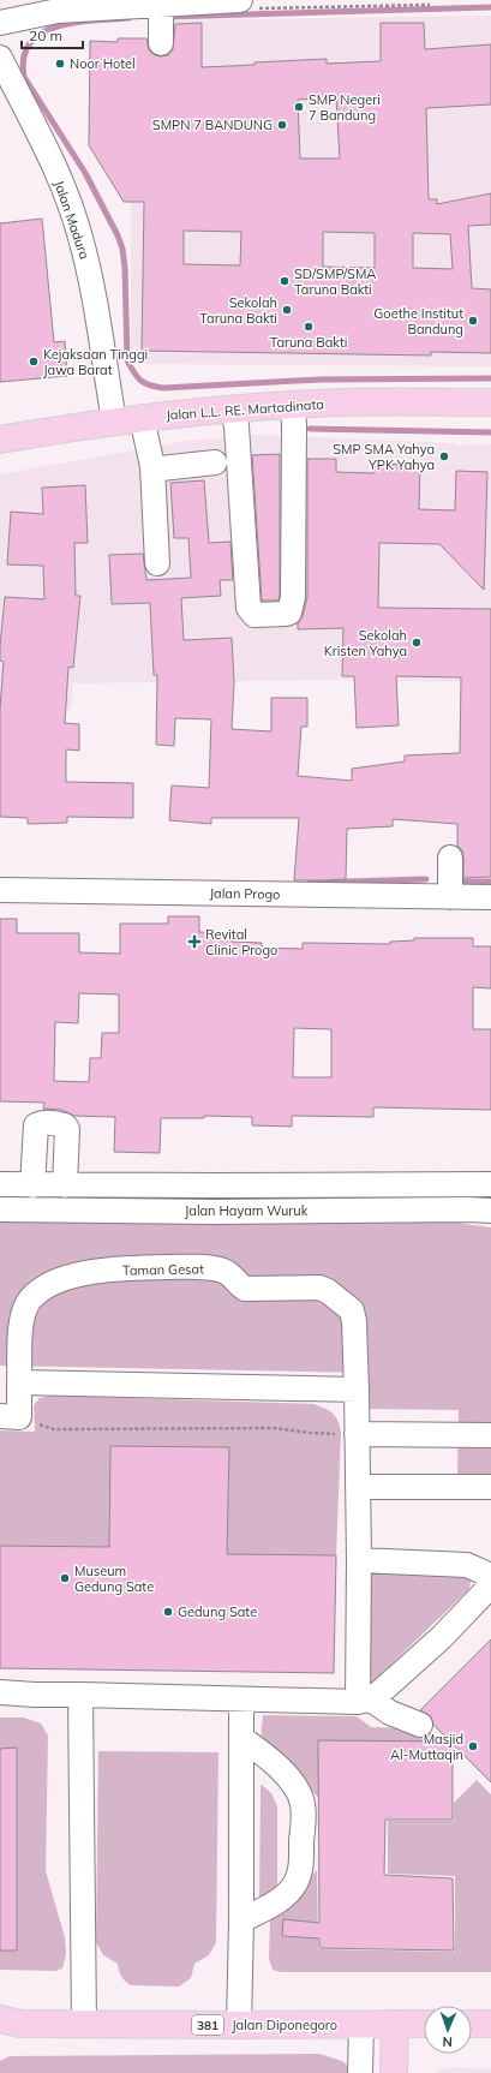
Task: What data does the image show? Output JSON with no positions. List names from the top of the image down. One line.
{"streets":{"main road":["Jalan L.L. RE. Martadinata","381","Jalan Diponegoro"],"street":["Jalan Madura","Jalan Progo","Jalan Hayam Wuruk","Taman Gesat"]},"crossings":[["Jalan Madura","Jalan L.L. RE. Martadinata"]],"places":{"other":["Noor Hotel","SMP Negeri 7 Bandung","SMPN 7 BANDUNG","SD/SMP/SMA Taruna Bakti","Sekolah Taruna Bakti","Goethe Institut Bandung","Taruna Bakti","Kejaksaan Tinggi Jawa Barat","SMP SMA Yahya YPK Yahya","Sekolah Kristen Yahya","Museum Gedung Sate","Gedung Sate","Masjid Al-Muttaqin"],"health":["Revital Clinic Progo"]},"scale_bar":"20 m","north":"bottom"}
